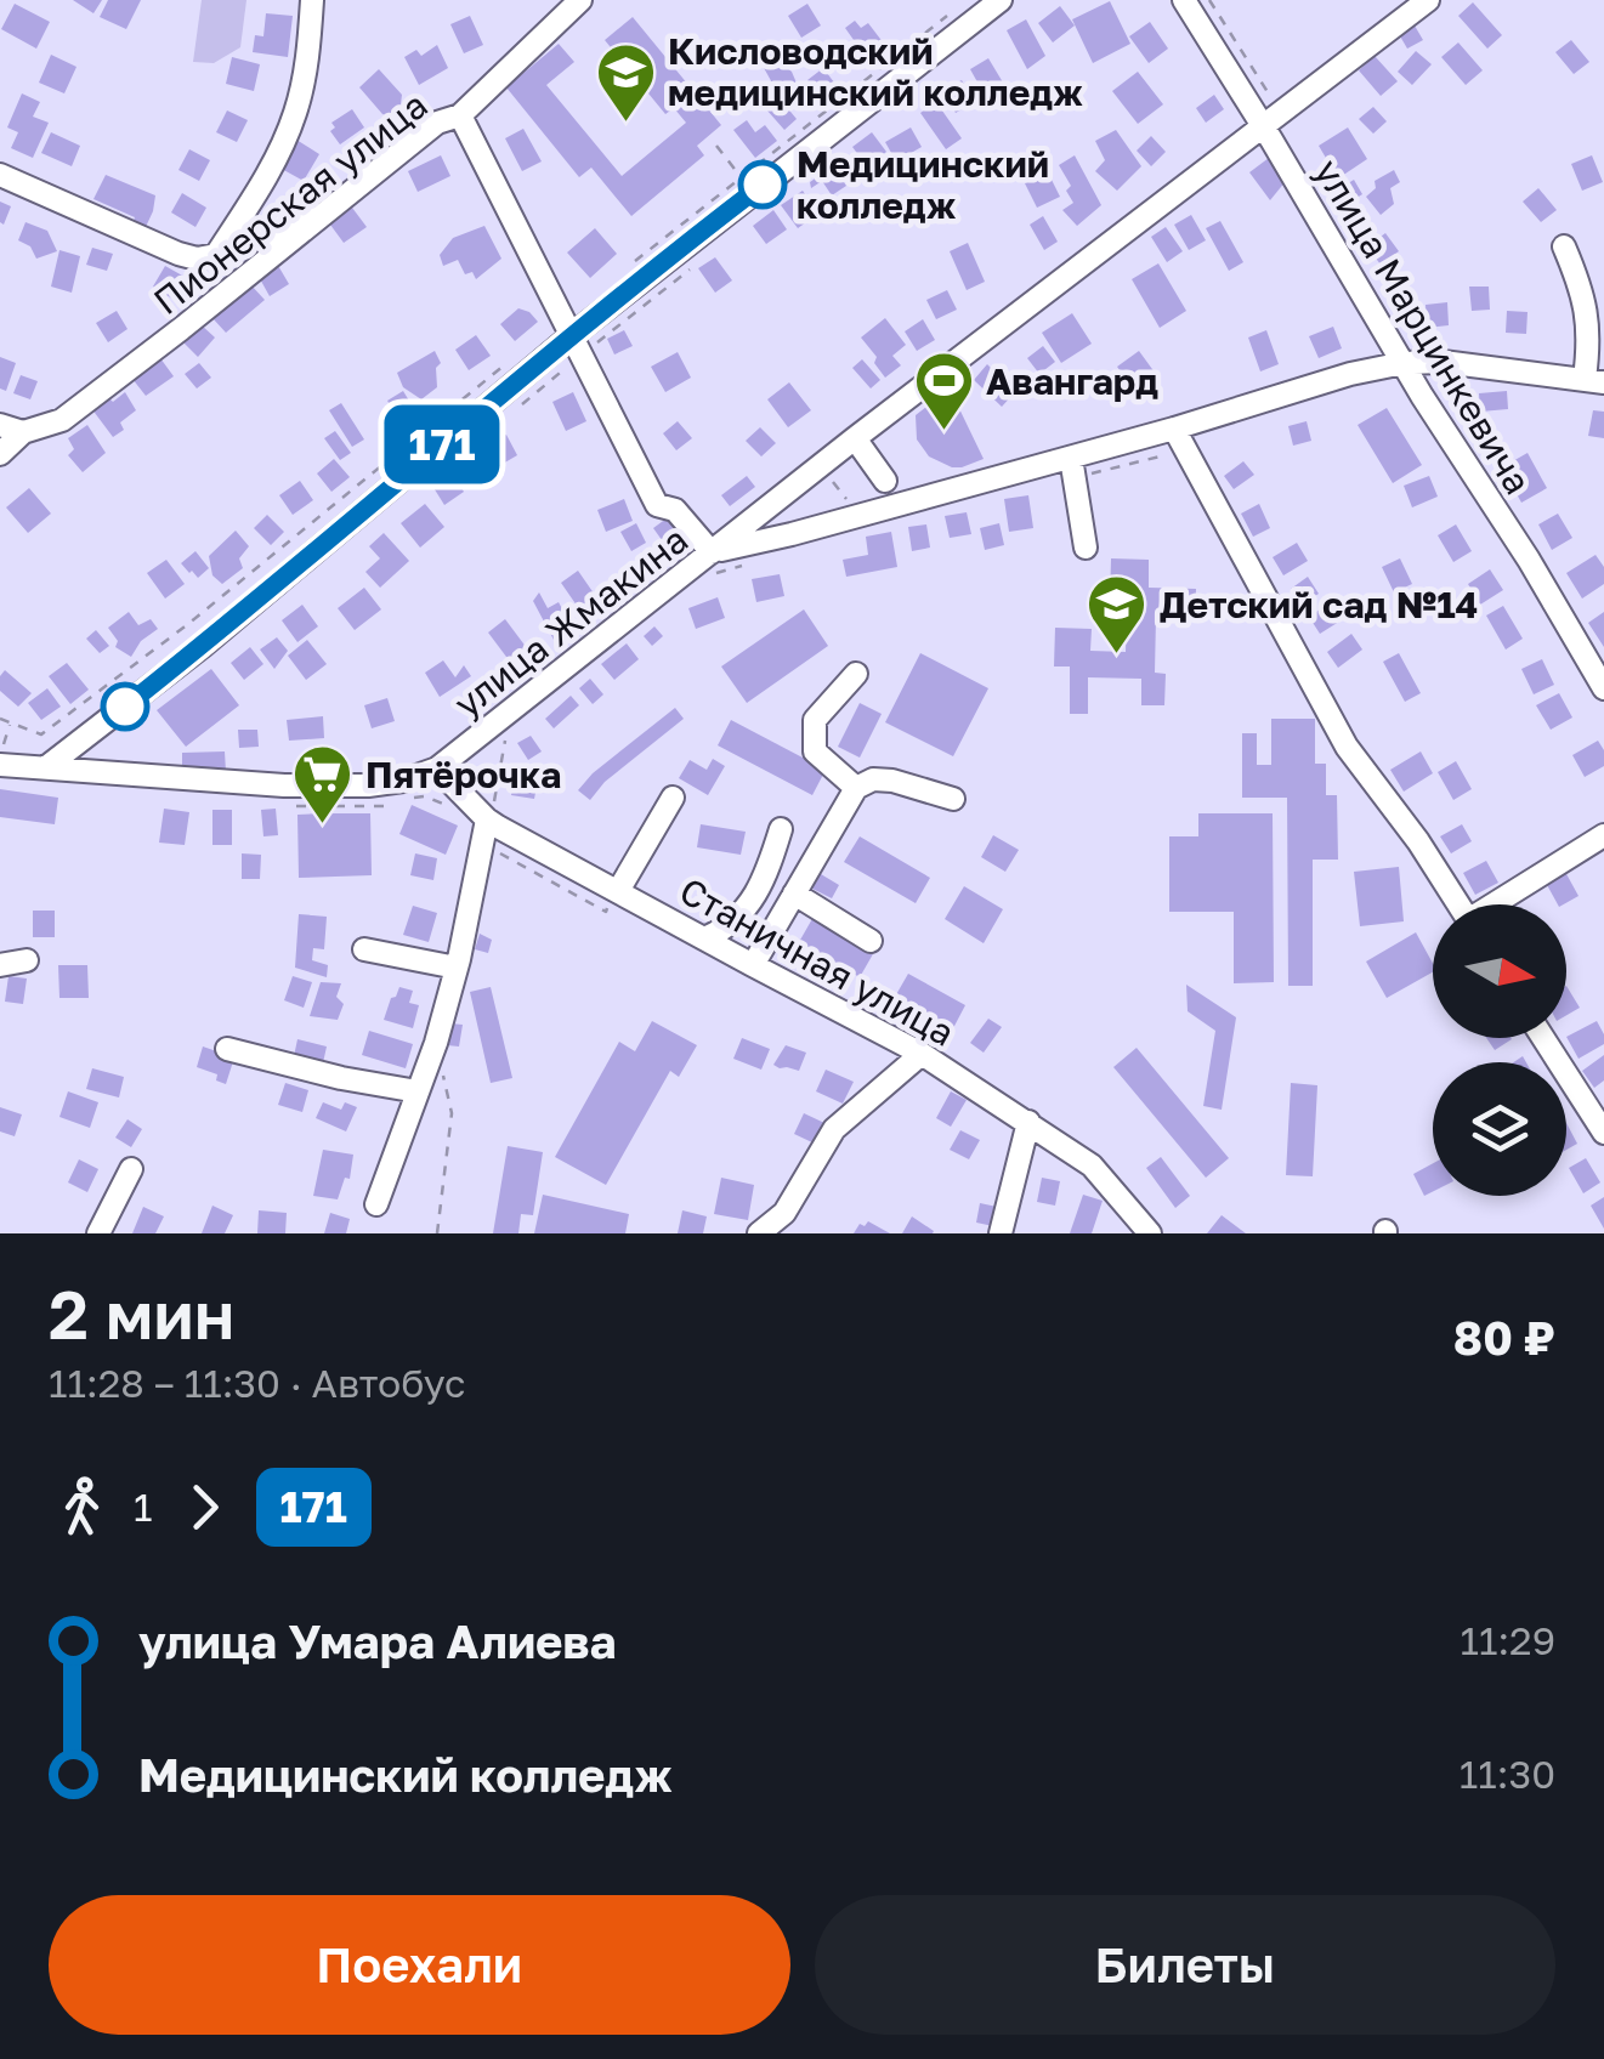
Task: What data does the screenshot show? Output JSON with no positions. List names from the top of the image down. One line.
{"streets":{"street":["Пионерская улица","улица Марцинкевича","улица Жмакина","Станичная улица"]},"crossings":[["улица Марцинкевича","улица Жмакина"],["улица Жмакина","Станичная улица"]],"places":{"school or university":["Кисловодский медицинский колледж","Детский сад №14"],"other":["Медицинский колледж"],"sports":["Авангард"],"supermarket":["Пятёрочка"]},"lines":["bus line 171"],"north":"right","page":{"on_map":"171","heading":["2 мин","11:28 – 11:30 · Автобус","80 ₽"],"legs":["1","171"],"list":[{"name":"улица Умара Алиева","value":"11:29"},{"name":"Медицинский колледж","value":"11:30"}],"buttons":["Поехали","Билеты"]}}
